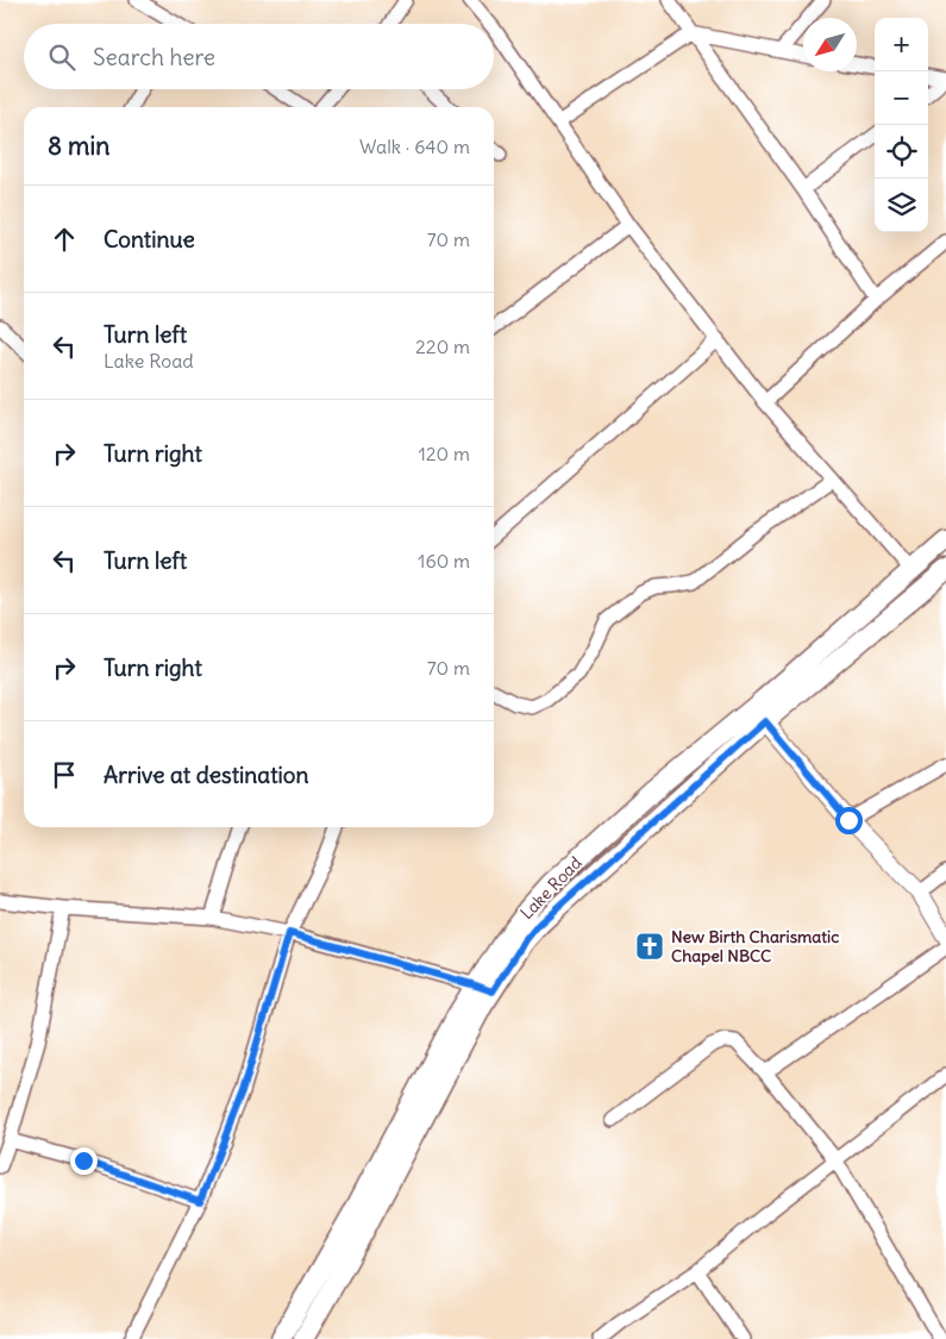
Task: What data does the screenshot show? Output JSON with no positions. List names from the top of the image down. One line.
{"streets":{"main road":["Lake Road"]},"places":{"church":["New Birth Charismatic Chapel NBCC"]},"north":"bottom left","page":{"map_buttons":["+","−"],"search":"Search here","heading":["8 min","Walk · 640 m"],"list":[["Continue","70 m"],["Turn left","Lake Road","220 m"],["Turn right","120 m"],["Turn left","160 m"],["Turn right","70 m"],"Arrive at destination"]}}
